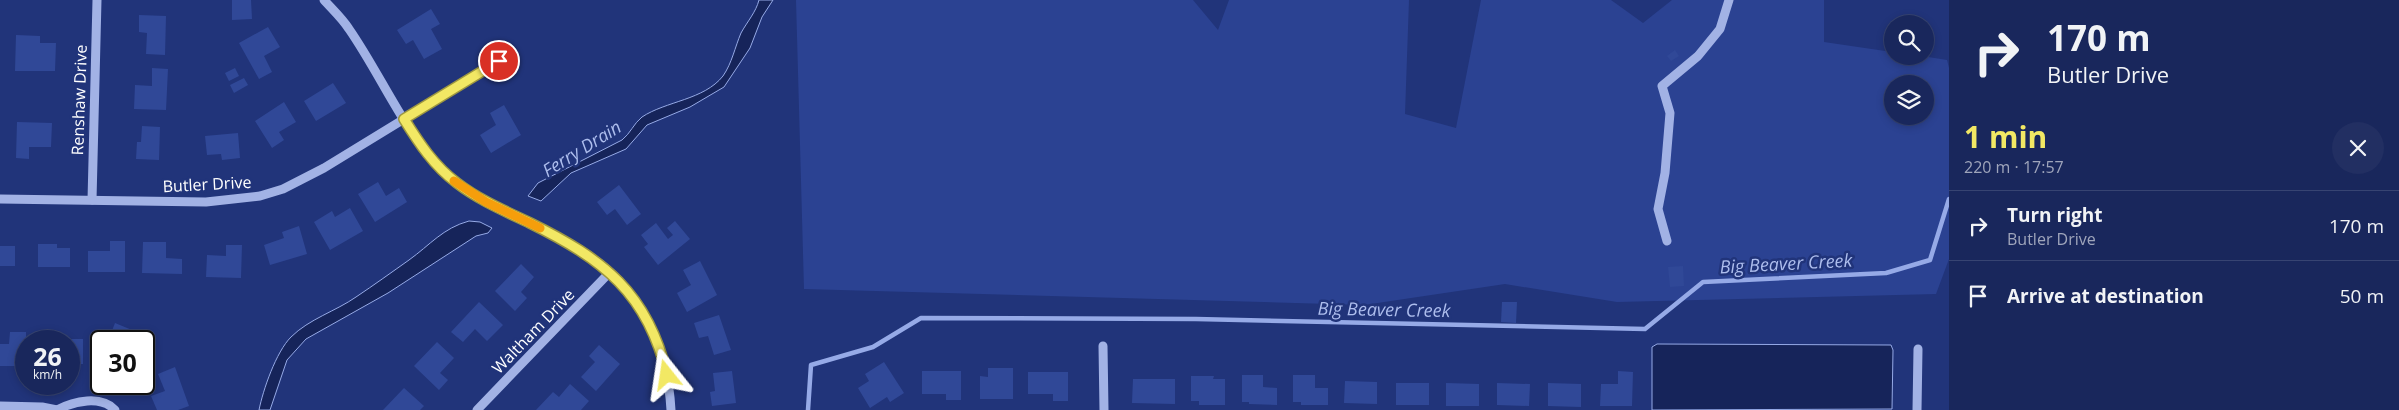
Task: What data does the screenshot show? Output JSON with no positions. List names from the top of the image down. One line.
{"streets":{"street":["Renshaw Drive","Butler Drive","Waltham Drive"]},"crossings":[["Renshaw Drive","Butler Drive"]],"water":["Ferry Drain","Big Beaver Creek"],"page":{"turn":["170 m","Butler Drive"],"heading":["1 min","220 m · 17:57"],"list":[{"name":"Turn right","note":"Butler Drive","value":"170 m"},{"name":"Arrive at destination","value":"50 m"}],"speed":"26 km/h","limit":"30"}}
